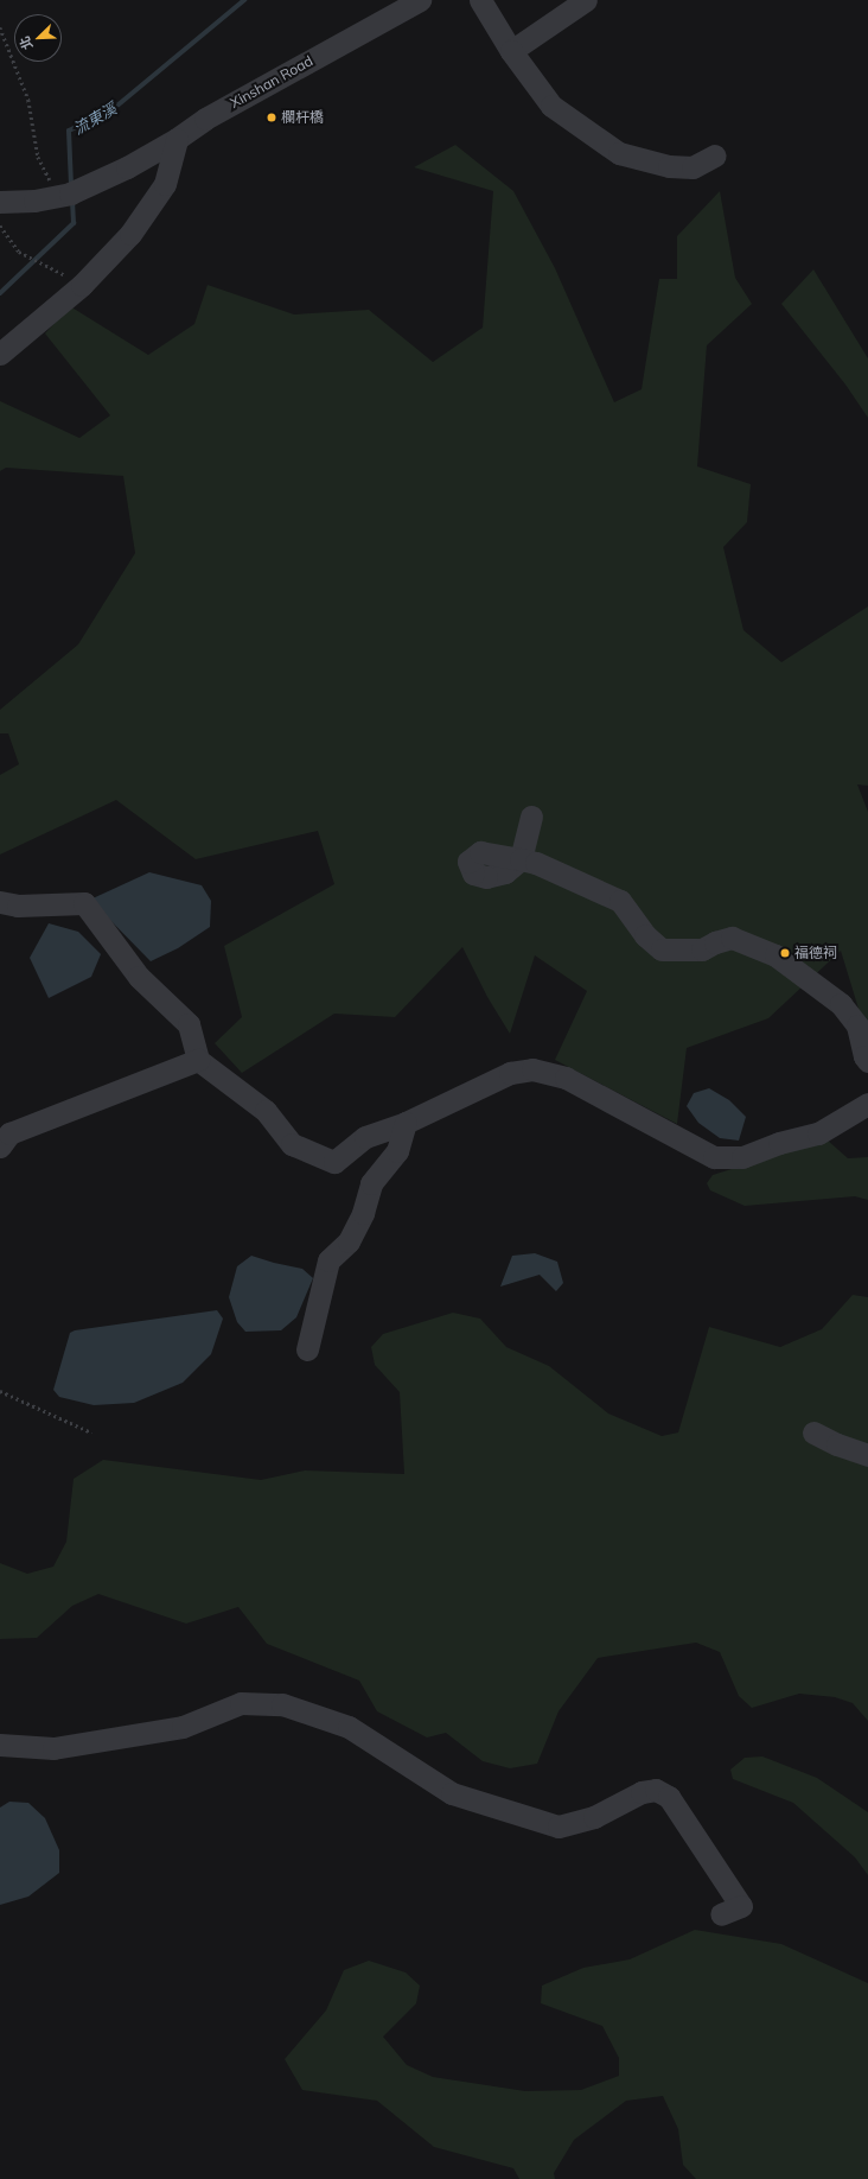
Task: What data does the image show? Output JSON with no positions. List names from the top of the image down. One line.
{"streets":{"street":["Xinshan Road"]},"water":["流東溪"],"places":["欄杆橋","福德祠"],"north":"bottom left"}
